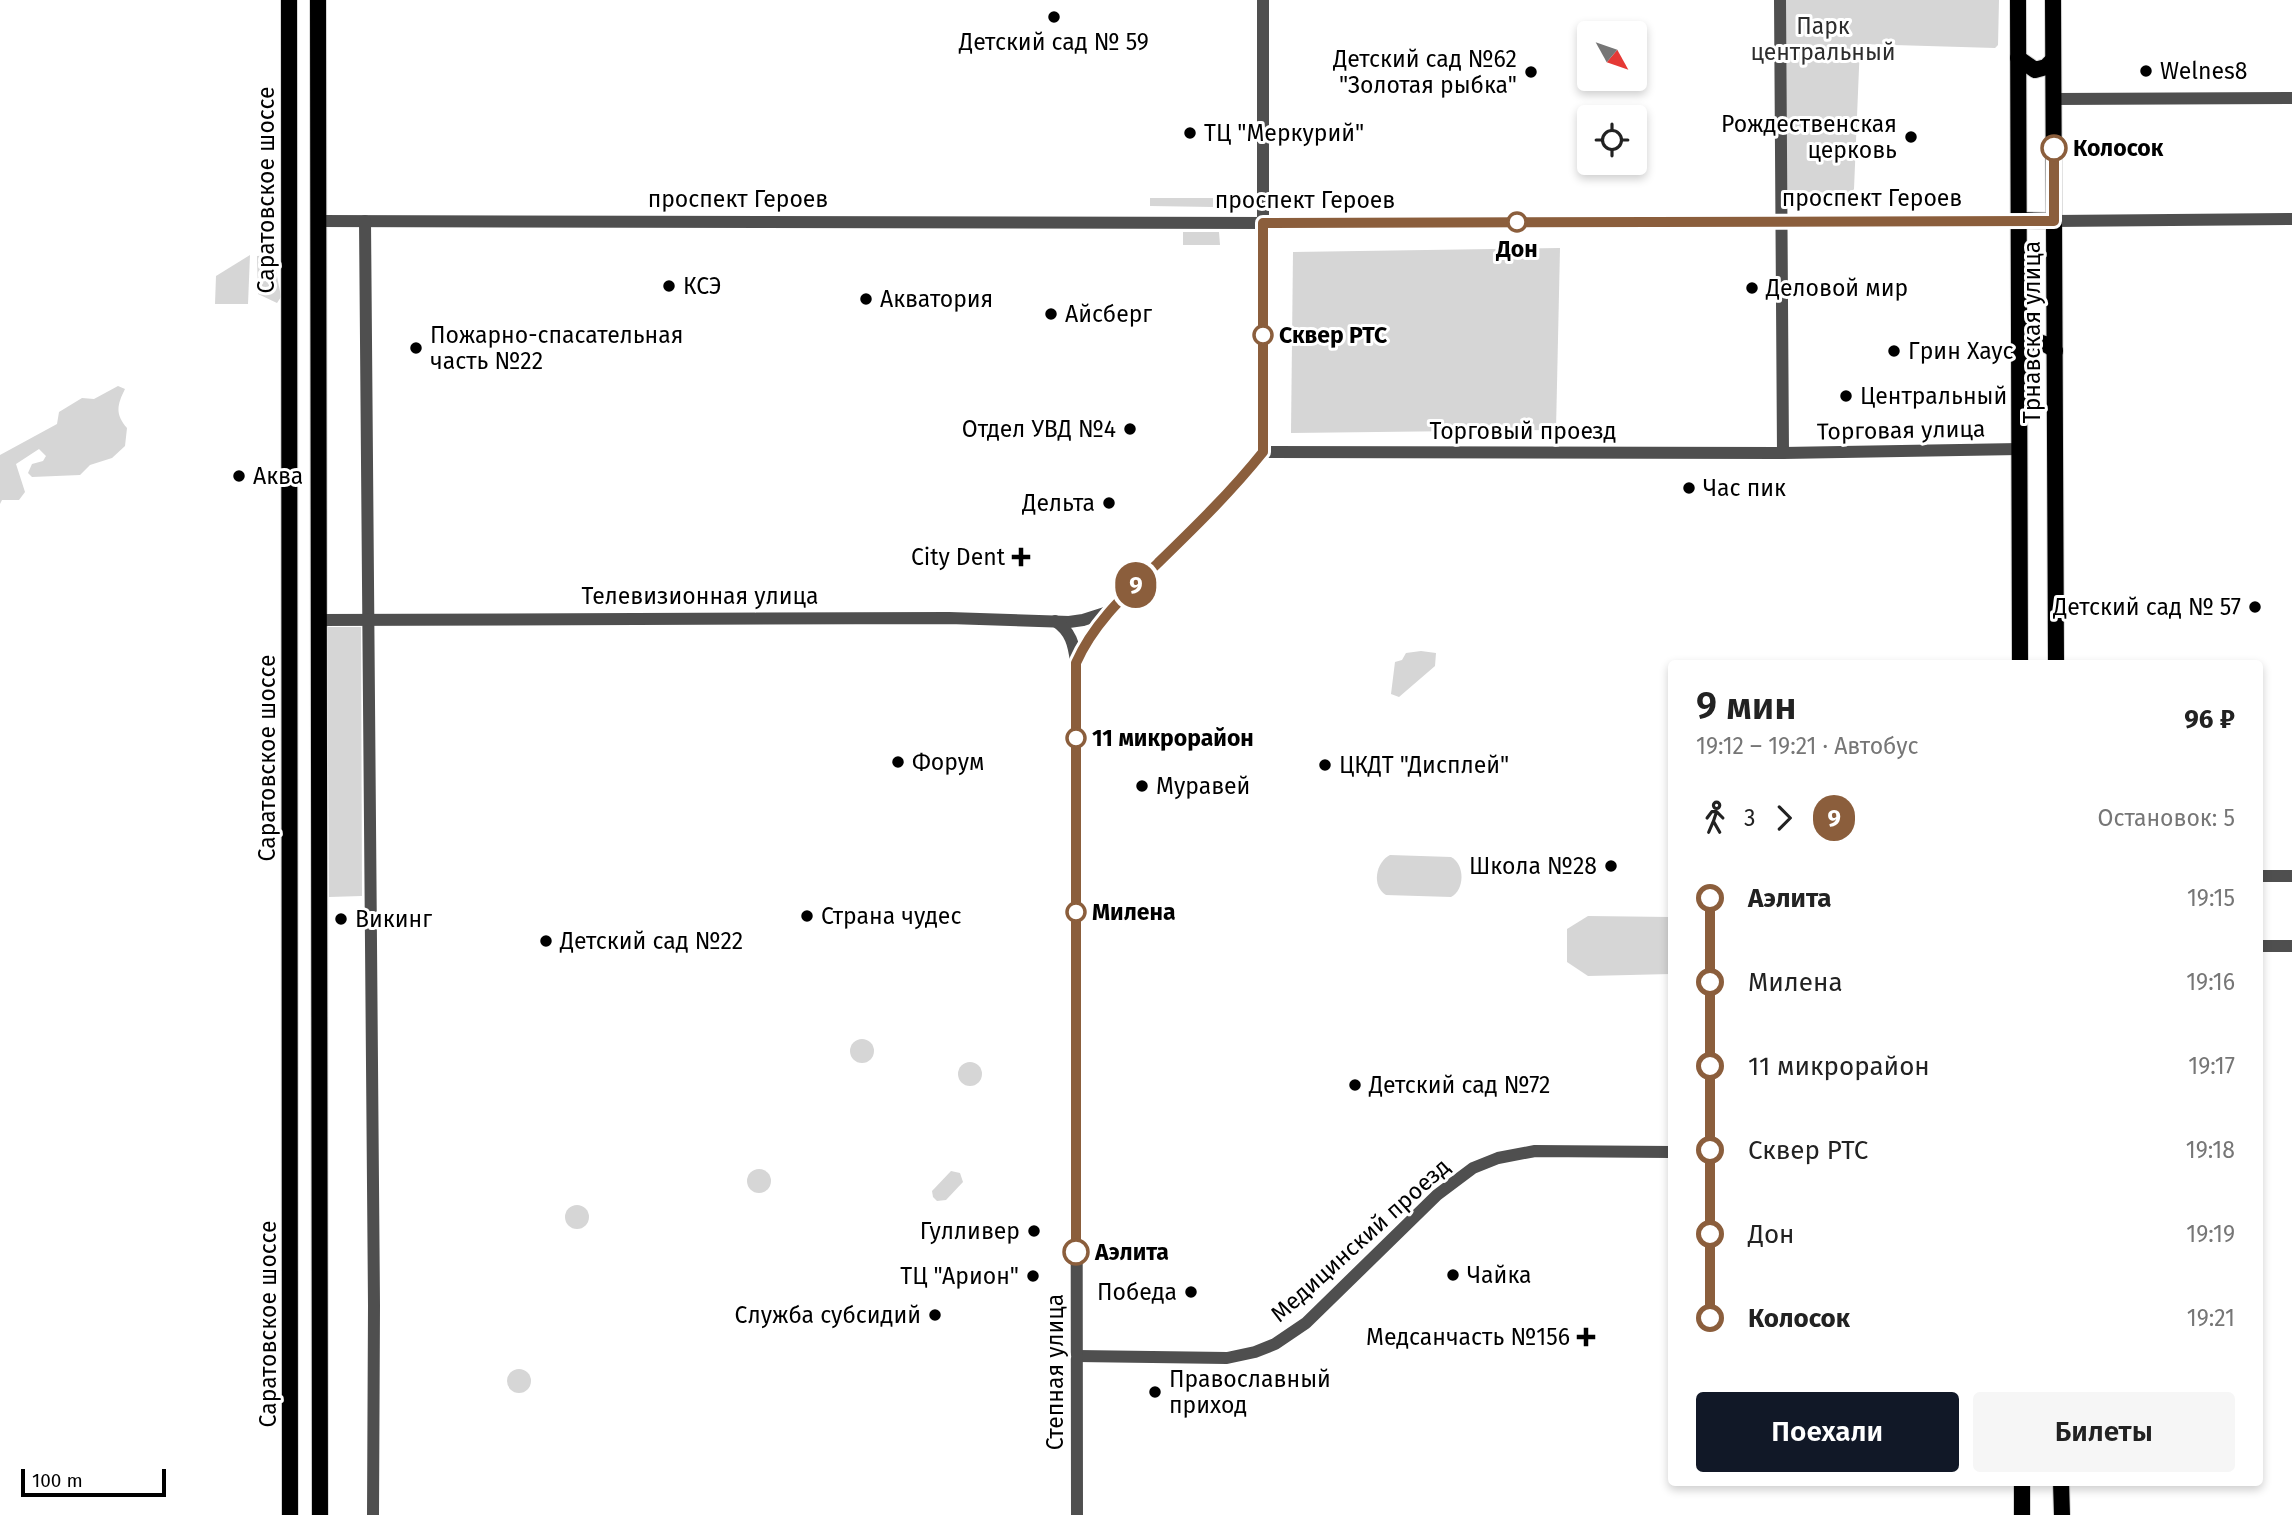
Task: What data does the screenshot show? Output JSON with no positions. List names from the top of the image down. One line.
{"streets":{"main road":["Саратовское шоссе","проспект Героев","Трнавская улица","Телевизионная улица"],"street":["Торговая улица","Торговый проезд","Медицинский проезд","Степная улица"]},"crossings":[["Саратовское шоссе","Телевизионная улица"],["проспект Героев","Трнавская улица"],["Трнавская улица","Торговая улица"],["Торговая улица","Торговый проезд"],["Торговый проезд","Степная улица"],["Телевизионная улица","Степная улица"],["Медицинский проезд","Степная улица"]],"parks":["Парк центральный"],"places":{"other":["Детский сад № 59","Welnes8","Детский сад №62 \"Золотая рыбка\"","ТЦ \"Меркурий\"","Рождественская церковь","Колосок","Дон","КСЭ","Деловой мир","Акватория","Айсберг","Сквер РТС","Пожарно-спасательная часть №22","Грин Хаус","Центральный","Отдел УВД №4","Аква","Час пик","Дельта","Детский сад № 57","11 микрорайон","Форум","ЦКДТ \"Дисплей\"","Муравей","Школа №28","Милена","Страна чудес","Викинг","Детский сад №22","Детский сад №72","Гулливер","Аэлита","Чайка","ТЦ \"Арион\"","Победа","Служба субсидий","Православный приход"],"health":["City Dent","Медсанчасть №156"]},"lines":["bus line 9"],"scale_bar":"100 m","north":"bottom right","page":{"on_map":"9","heading":["9 мин","19:12 – 19:21 · Автобус","96 ₽"],"legs":["3","9","Остановок: 5"],"list":[{"name":"Аэлита","value":"19:15"},{"name":"Милена","value":"19:16"},{"name":"11 микрорайон","value":"19:17"},{"name":"Сквер РТС","value":"19:18"},{"name":"Дон","value":"19:19"},{"name":"Колосок","value":"19:21"}],"buttons":["Поехали","Билеты"],"scale":"100 m"}}
